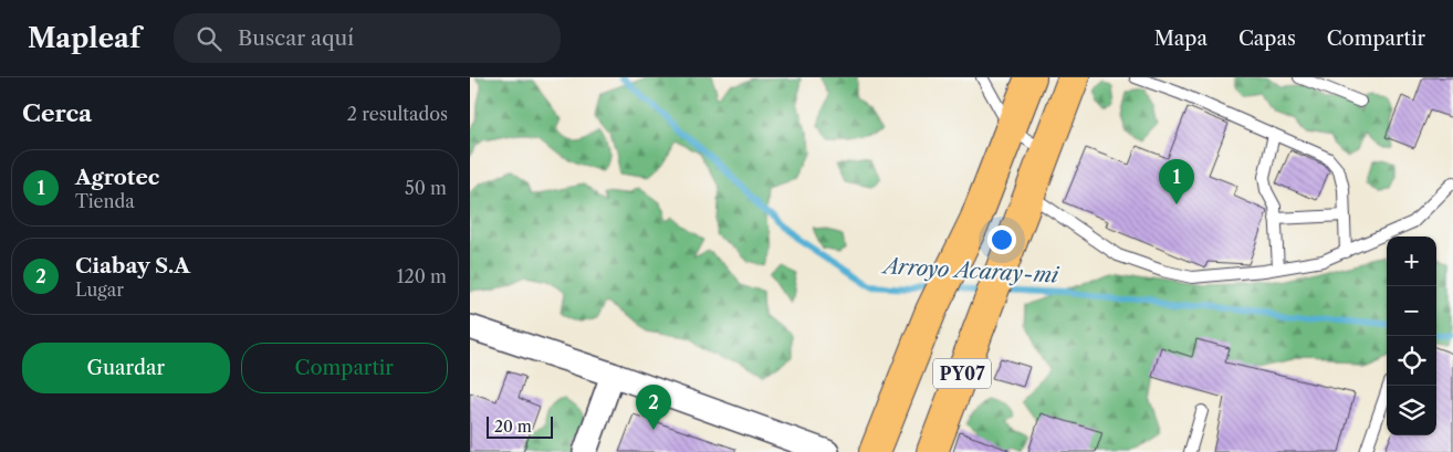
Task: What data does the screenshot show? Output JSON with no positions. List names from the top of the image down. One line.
{"streets":{"highway":["PY07"]},"water":["Arroyo Acaray-mi"],"scale_bar":"20 m","page":{"header":"Mapleaf","search":"Buscar aquí","nav":["Mapa","Capas","Compartir"],"heading":["Cerca","2 resultados"],"list":[{"mark":"1","name":"Agrotec","note":"Tienda","value":"50 m"},{"mark":"2","name":"Ciabay S.A","note":"Lugar","value":"120 m"}],"pins":["1","2"],"map_buttons":["+","−"],"buttons":["Guardar","Compartir"],"scale":"20 m"}}
